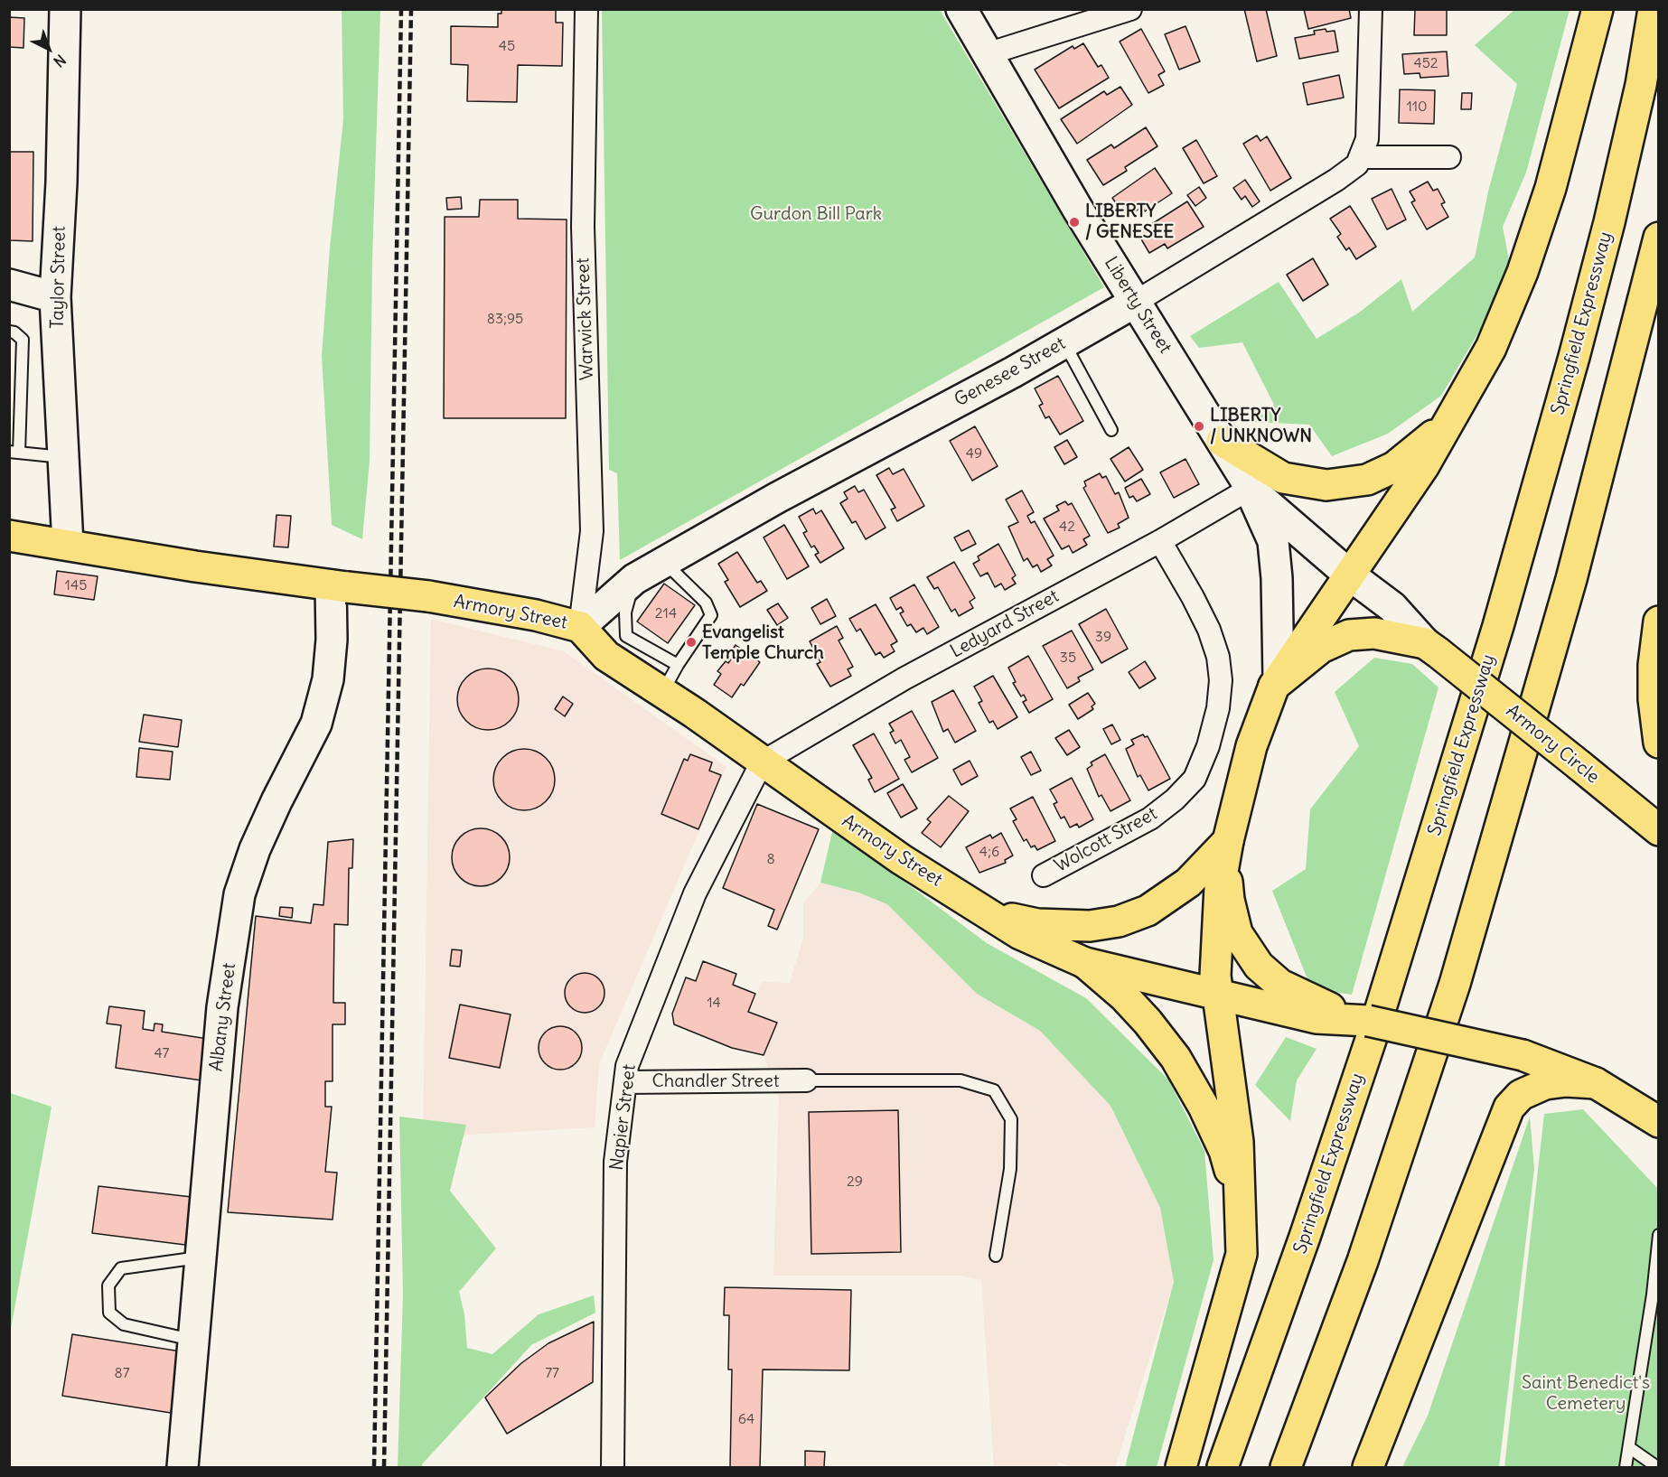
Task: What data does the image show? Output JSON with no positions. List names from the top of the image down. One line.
{"streets":{"main road":["Taylor Street","Liberty Street","Springfield Expressway","Genesee Street","Armory Street","Armory Circle","Albany Street"],"street":["Warwick Street","Ledyard Street","Wolcott Street","Chandler Street","Napier Street"]},"crossings":[["Taylor Street","Armory Street"],["Liberty Street","Genesee Street"],["Liberty Street","Ledyard Street"],["Liberty Street","Armory Circle"],["Warwick Street","Genesee Street"],["Warwick Street","Armory Street"],["Genesee Street","Armory Street"],["Armory Street","Ledyard Street"],["Armory Street","Albany Street"],["Armory Street","Napier Street"],["Ledyard Street","Wolcott Street"],["Ledyard Street","Napier Street"],["Chandler Street","Napier Street"]],"parks":["Gurdon Bill Park","Saint Benedict's Cemetery"],"places":["LIBERTY / GENESEE","LIBERTY / UNKNOWN","Evangelist Temple Church"],"house_numbers":["45","452","110","83;95","49","42","145","214","39","35","4;6","8","14","47","29","87","77","64"],"north":"bottom right"}
